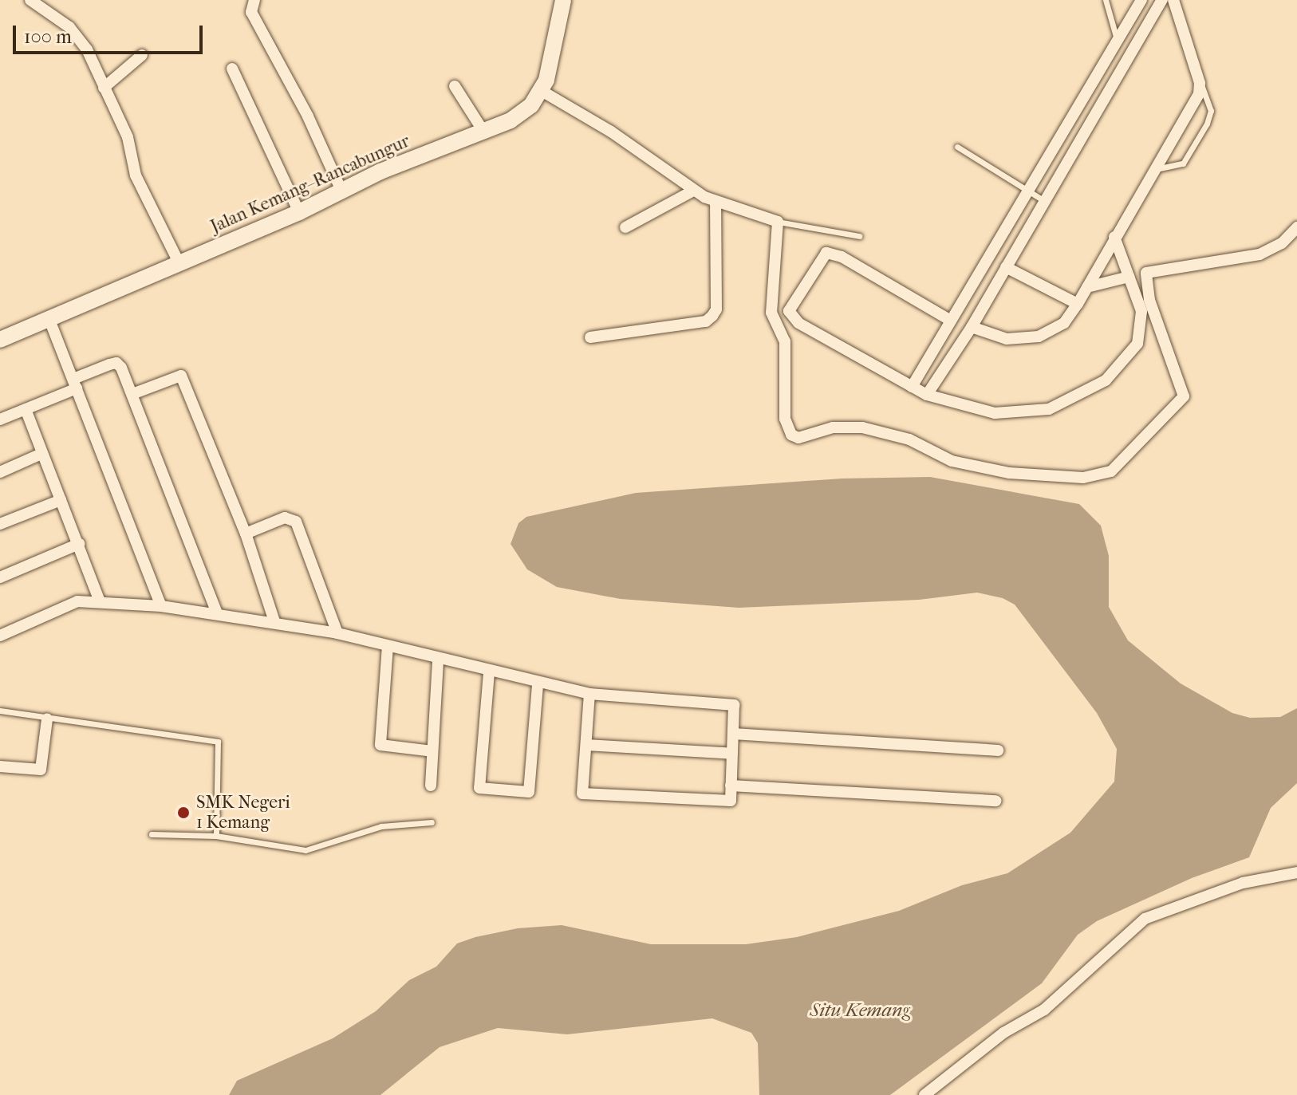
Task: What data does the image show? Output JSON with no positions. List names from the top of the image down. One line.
{"streets":{"street":["Jalan Kemang–Rancabungur"]},"water":["Situ Kemang"],"places":["SMK Negeri 1 Kemang"],"scale_bar":"100 m"}
